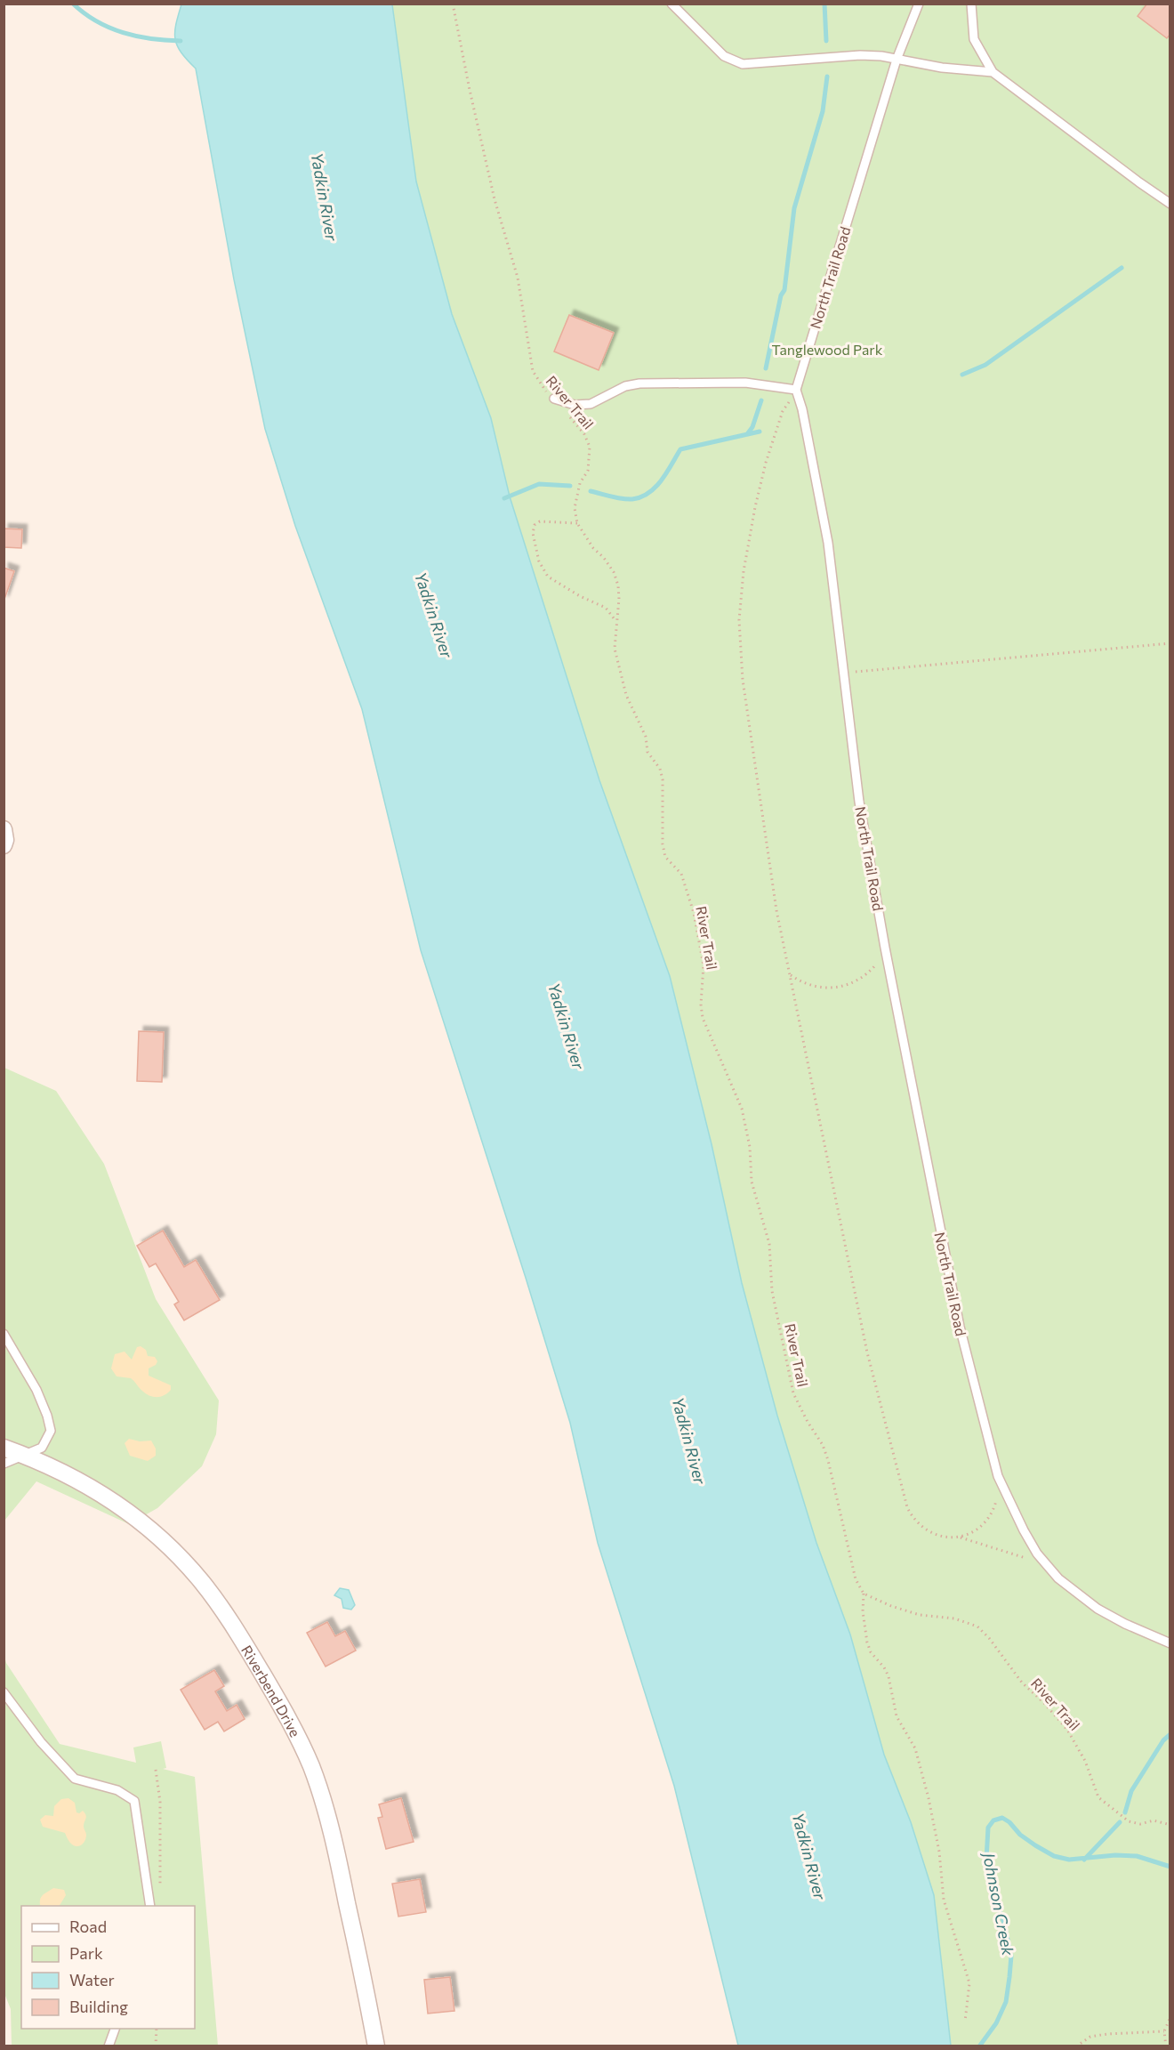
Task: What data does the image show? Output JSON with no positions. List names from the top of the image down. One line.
{"streets":{"street":["Riverbend Drive"],"lane":["North Trail Road"],"path":["River Trail"]},"water":["Yadkin River","Johnson Creek"],"parks":["Tanglewood Park"],"legend":["Road","Park","Water","Building"]}
